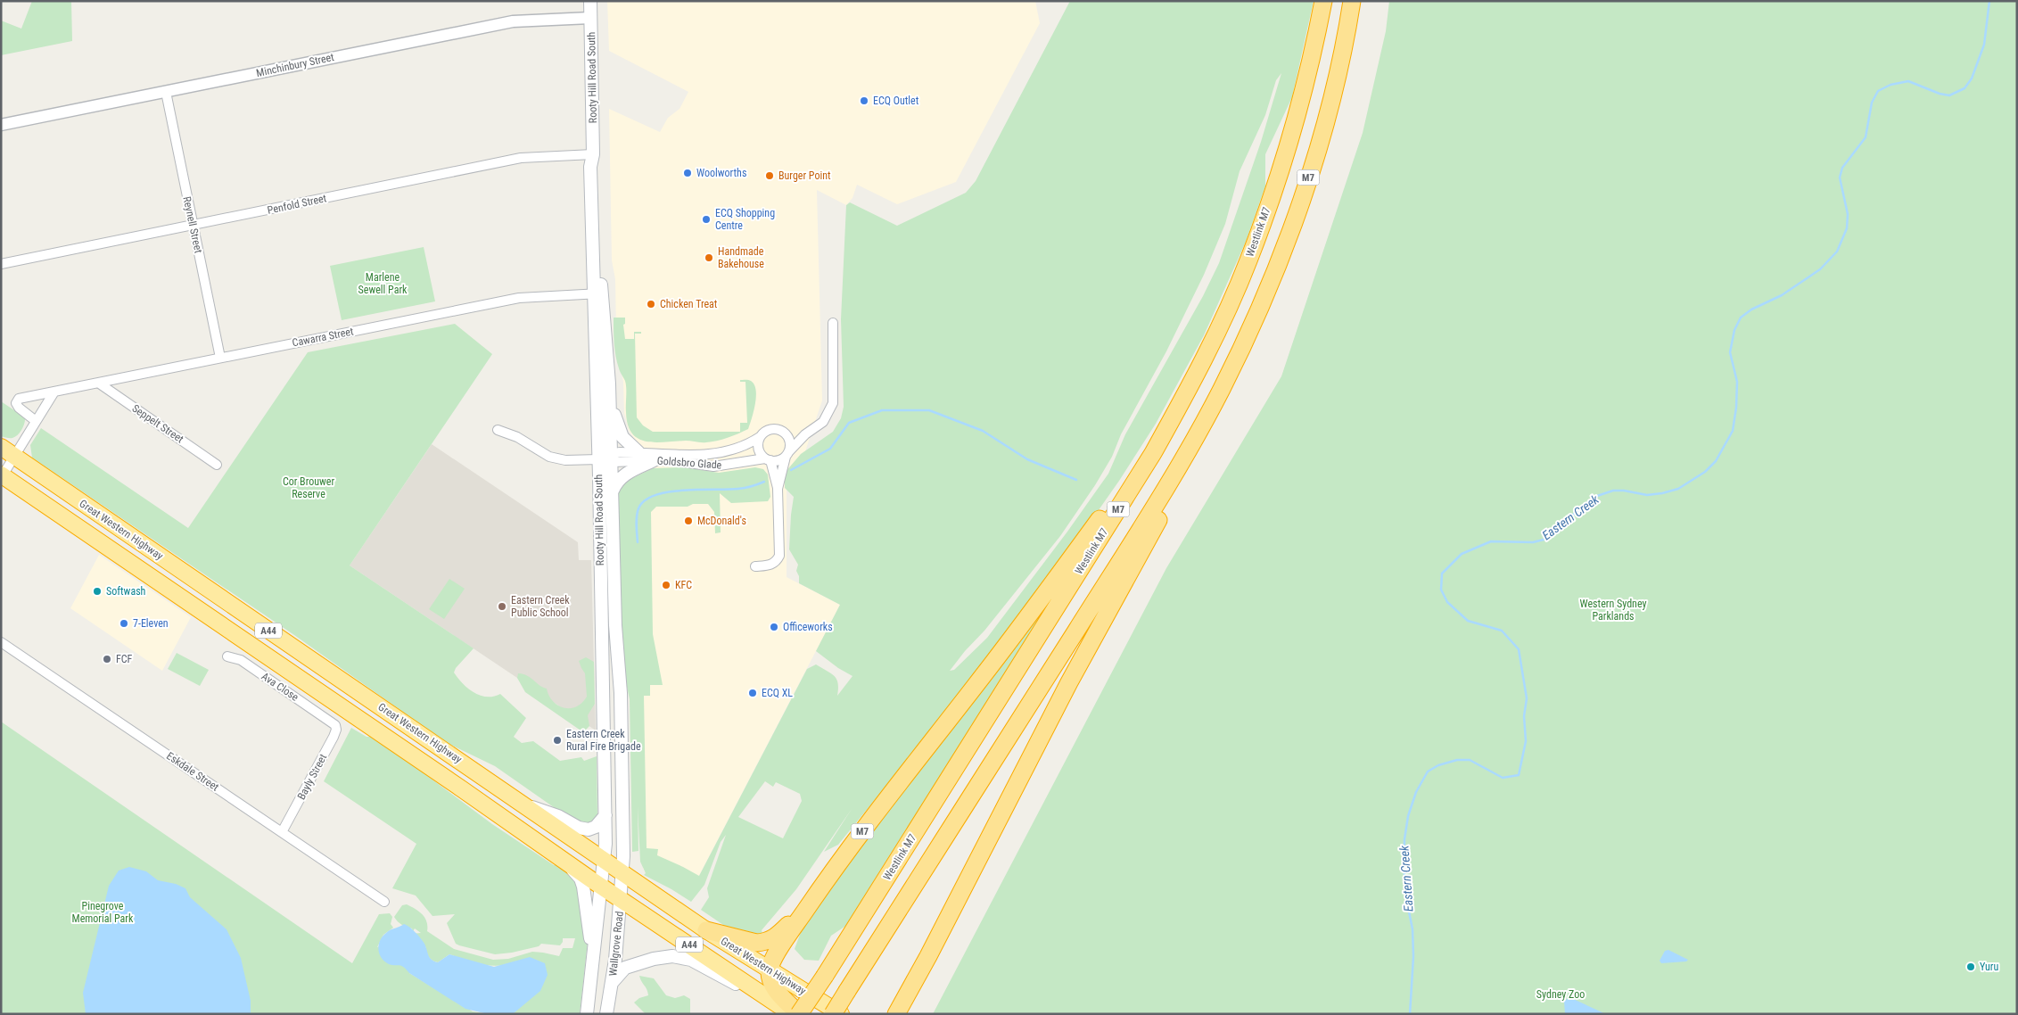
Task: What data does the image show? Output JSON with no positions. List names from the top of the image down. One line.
{"streets":{"highway":["M7","Westlink M7","Great Western Highway","A44"],"main road":["Rooty Hill Road South","Wallgrove Road"],"street":["Minchinbury Street","Penfold Street","Reynell Street","Cawarra Street","Seppelt Street","Goldsbro Glade","Ava Close","Eskdale Street","Bayly Street"]},"crossings":[["Minchinbury Street","Rooty Hill Road South"],["Minchinbury Street","Reynell Street"],["Rooty Hill Road South","Penfold Street"],["Rooty Hill Road South","Cawarra Street"],["Rooty Hill Road South","Goldsbro Glade"],["Rooty Hill Road South","Great Western Highway"],["Rooty Hill Road South","Wallgrove Road"],["M7","Westlink M7"],["M7","Great Western Highway"],["Penfold Street","Reynell Street"],["Reynell Street","Cawarra Street"],["Cawarra Street","Seppelt Street"],["Great Western Highway","Wallgrove Road"],["Ava Close","Bayly Street"],["Eskdale Street","Bayly Street"]],"water":["Eastern Creek"],"parks":["Marlene Sewell Park","Cor Brouwer Reserve","Western Sydney Parklands","Pinegrove Memorial Park","Sydney Zoo"],"places":["ECQ Outlet","Woolworths","Burger Point","ECQ Shopping Centre","Handmade Bakehouse","Chicken Treat","McDonald's","KFC","Softwash","Eastern Creek Public School","7-Eleven","Officeworks","FCF","ECQ XL","Eastern Creek Rural Fire Brigade","Yuru"]}
